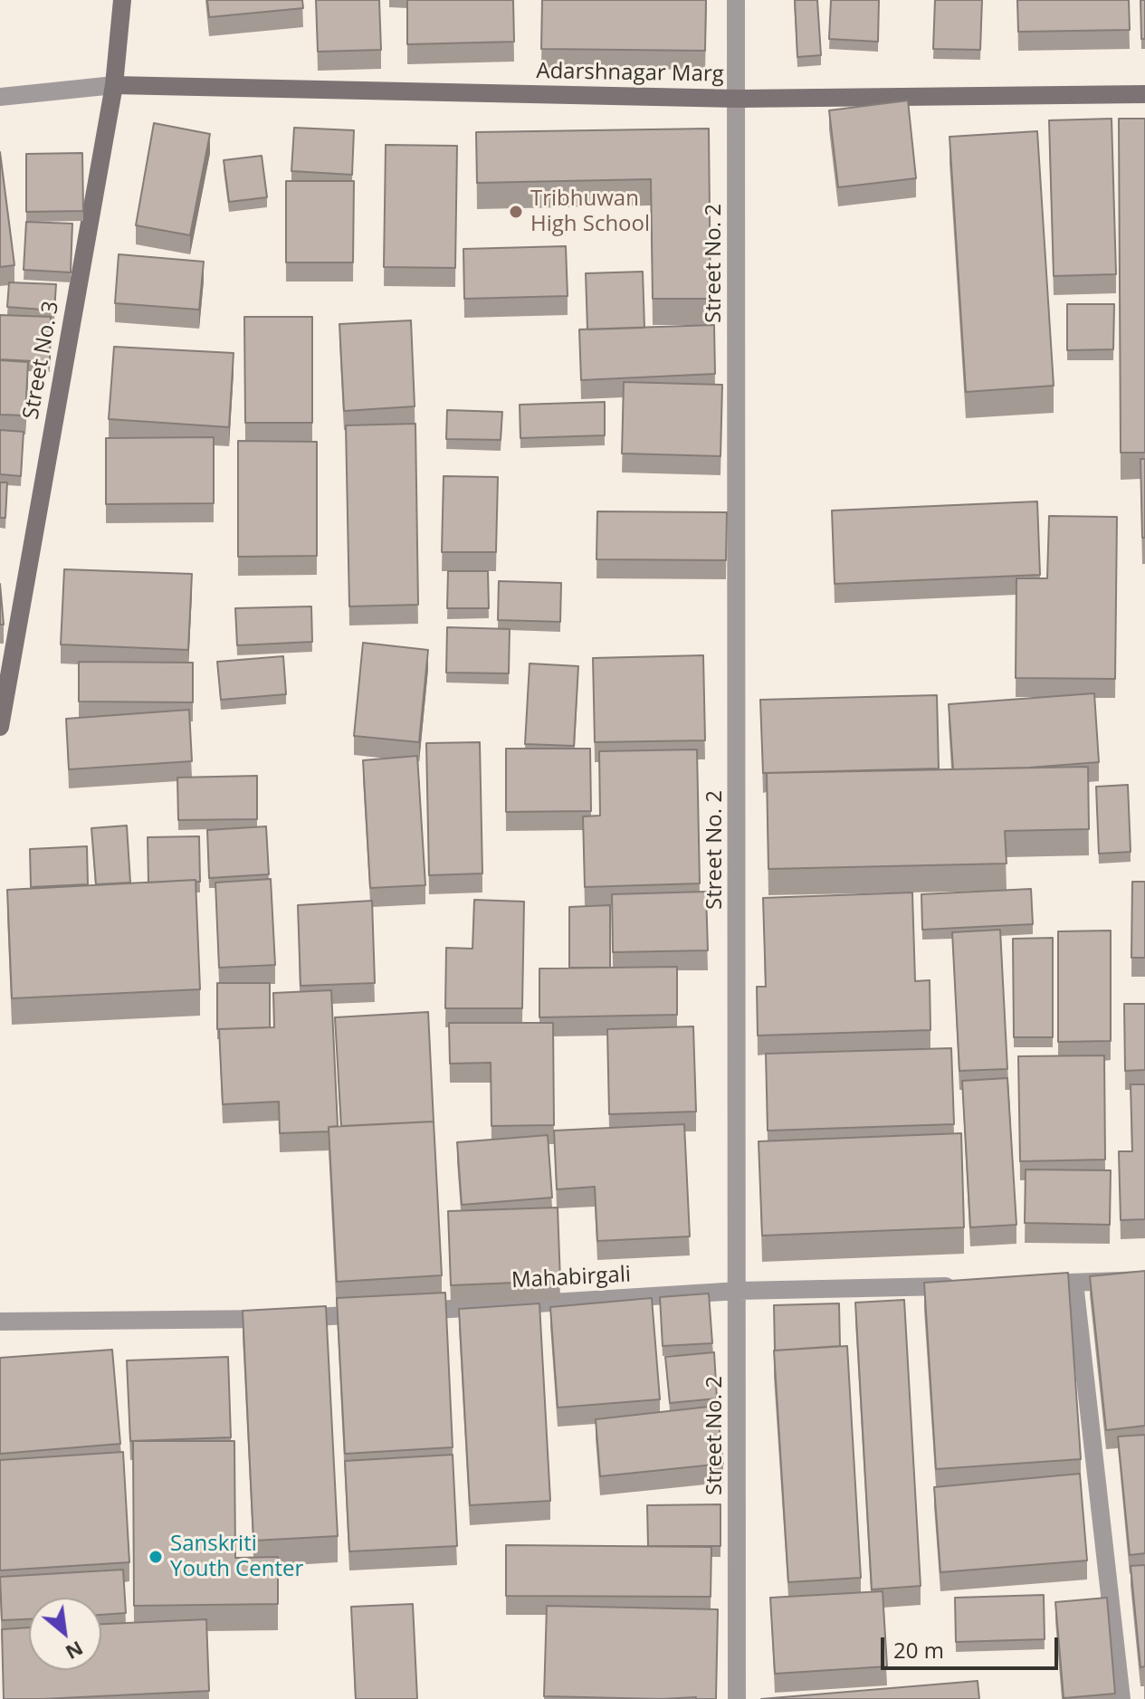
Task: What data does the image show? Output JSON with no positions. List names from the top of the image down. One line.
{"streets":{"street":["Adarshnagar Marg","Street No. 2","Street No. 3","Mahabirgali"]},"crossings":[["Adarshnagar Marg","Street No. 2"],["Adarshnagar Marg","Street No. 3"],["Street No. 2","Mahabirgali"]],"places":["Tribhuwan High School","Sanskriti Youth Center"],"scale_bar":"20 m","north":"bottom right"}
